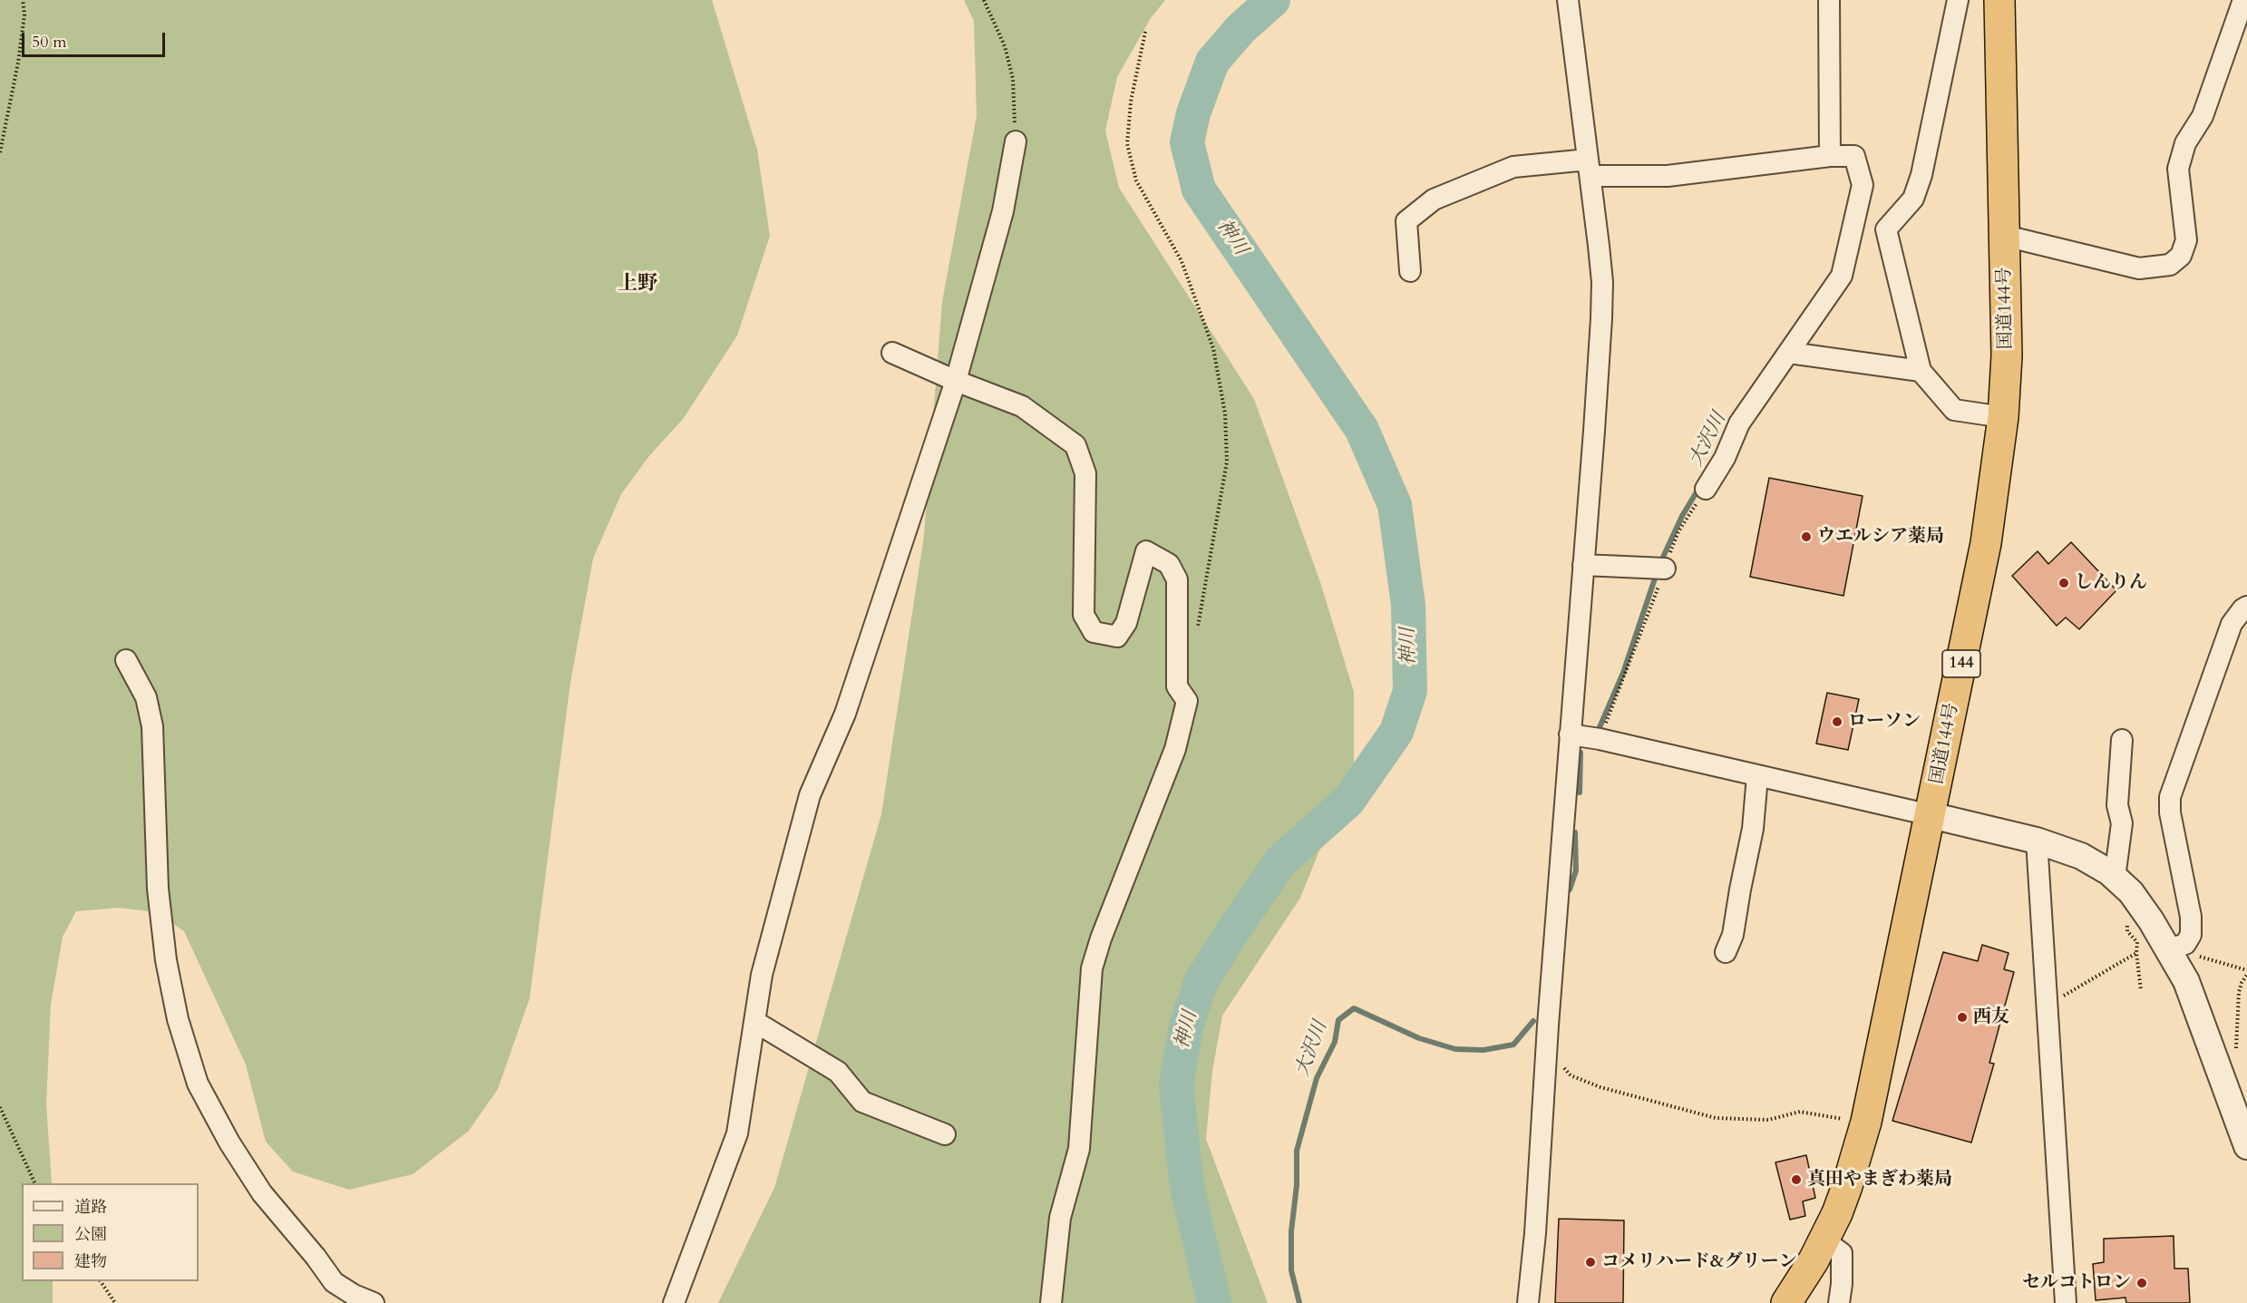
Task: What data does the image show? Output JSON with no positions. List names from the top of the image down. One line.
{"streets":{"highway":["国道144号","144"]},"districts":["上野"],"water":["神川","大沢川"],"places":["ウエルシア薬局","しんりん","ローソン","西友","真田やまぎわ薬局","コメリハード&グリーン","セルコトロン"],"legend":["道路","公園","建物"],"scale_bar":"50 m"}
